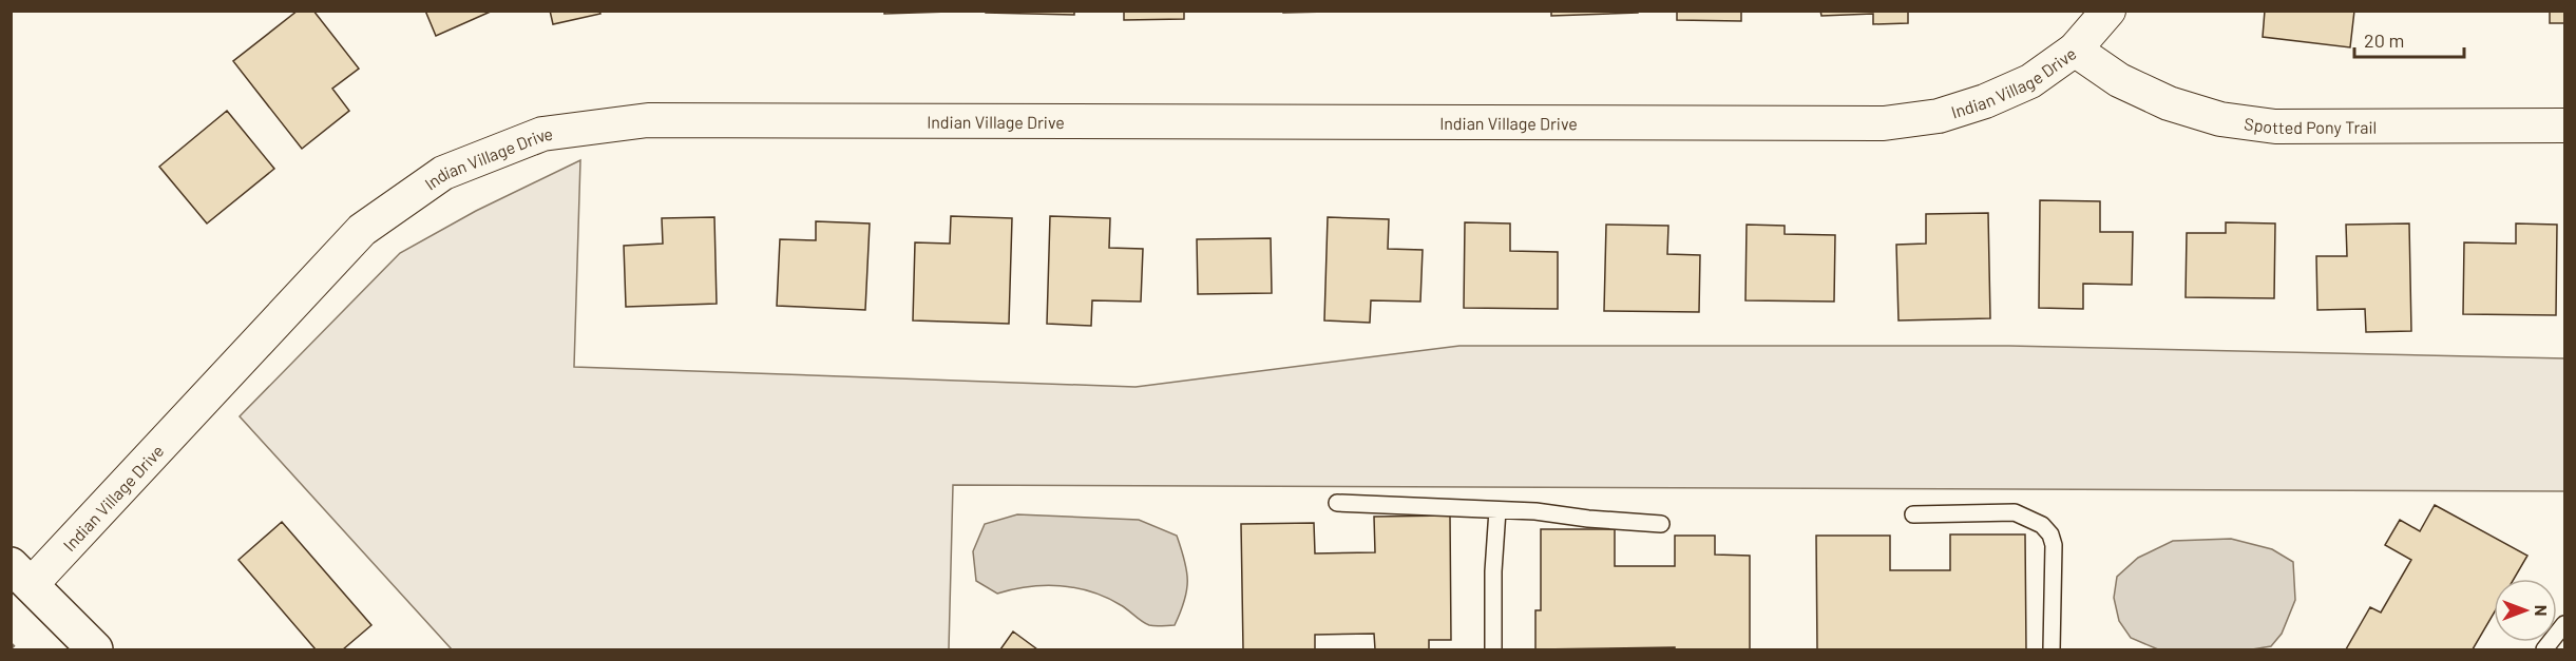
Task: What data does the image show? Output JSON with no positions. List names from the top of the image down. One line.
{"streets":{"street":["Indian Village Drive","Spotted Pony Trail"]},"crossings":[["Indian Village Drive","Spotted Pony Trail"]],"scale_bar":"20 m","north":"right"}
